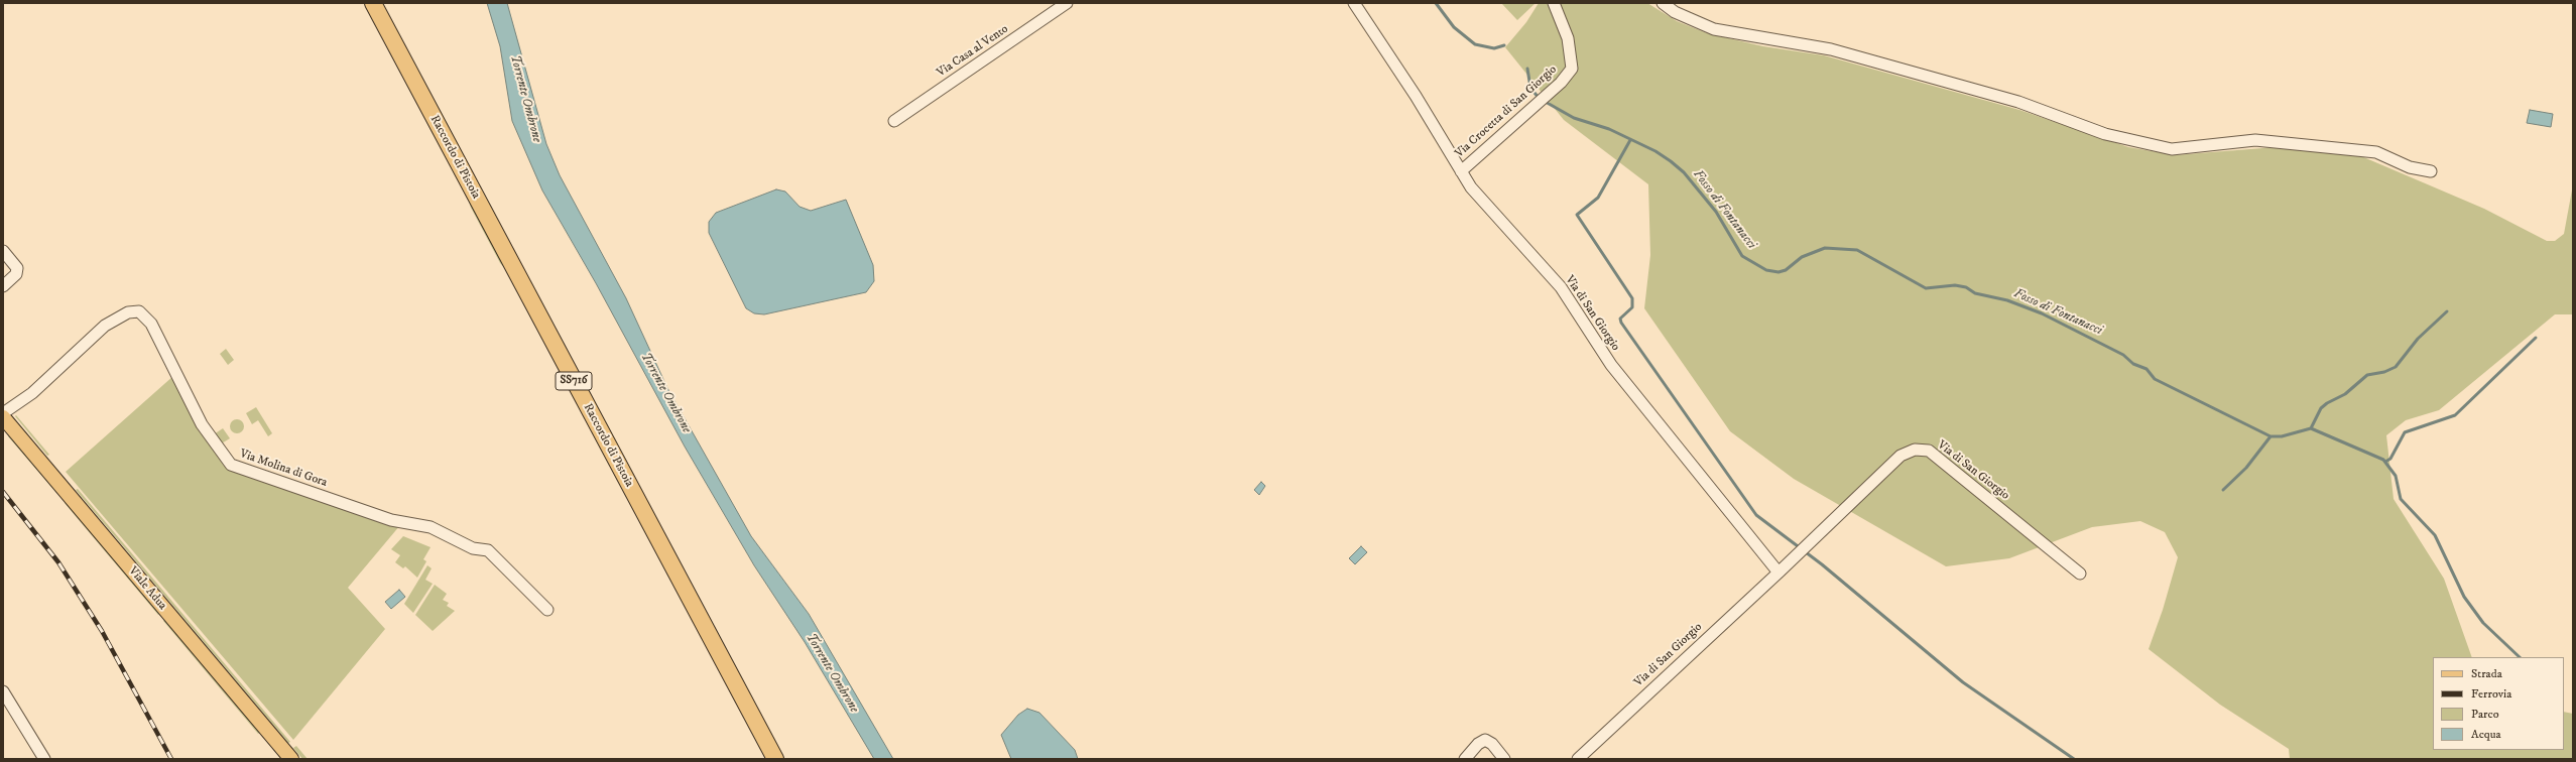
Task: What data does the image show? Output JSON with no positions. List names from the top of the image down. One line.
{"streets":{"highway":["Raccordo di Pistoia","SS716"],"main road":["Viale Adua"],"street":["Via Casa al Vento","Via Crocetta di San Giorgio","Via di San Giorgio","Via Molina di Gora"]},"crossings":[["Via Crocetta di San Giorgio","Via di San Giorgio"]],"water":["Torrente Ombrone","Fosso di Fontanacci"],"legend":["Strada","Ferrovia","Parco","Acqua"]}
